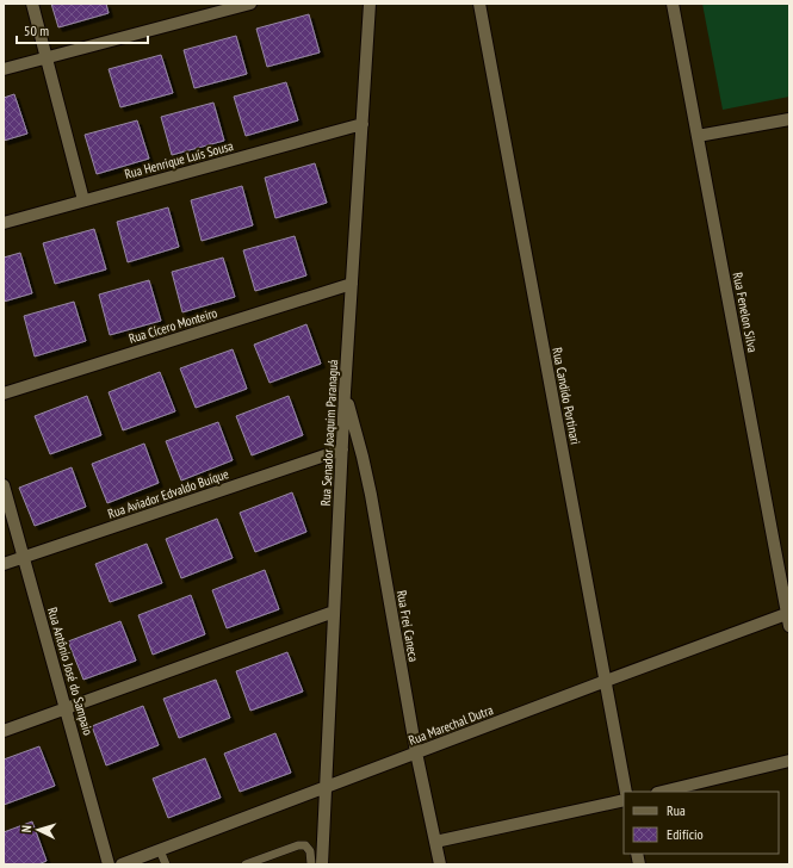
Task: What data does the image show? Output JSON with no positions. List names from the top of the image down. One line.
{"streets":{"street":["Rua Henrique Luís Sousa","Rua Fenelon Silva","Rua Cícero Monteiro","Rua Candido Portinari","Rua Senador Joaquim Paranaguá","Rua Aviador Edvaldo Buíque","Rua Frei Caneca","Rua Antônio José do Sampaio","Rua Marechal Dutra"]},"crossings":[["Rua Henrique Luís Sousa","Rua Senador Joaquim Paranaguá"],["Rua Fenelon Silva","Rua Marechal Dutra"],["Rua Cícero Monteiro","Rua Senador Joaquim Paranaguá"],["Rua Candido Portinari","Rua Marechal Dutra"],["Rua Senador Joaquim Paranaguá","Rua Aviador Edvaldo Buíque"],["Rua Senador Joaquim Paranaguá","Rua Frei Caneca"],["Rua Senador Joaquim Paranaguá","Rua Marechal Dutra"],["Rua Aviador Edvaldo Buíque","Rua Antônio José do Sampaio"],["Rua Frei Caneca","Rua Marechal Dutra"]],"legend":["Rua","Edifício"],"scale_bar":"50 m","north":"left"}
